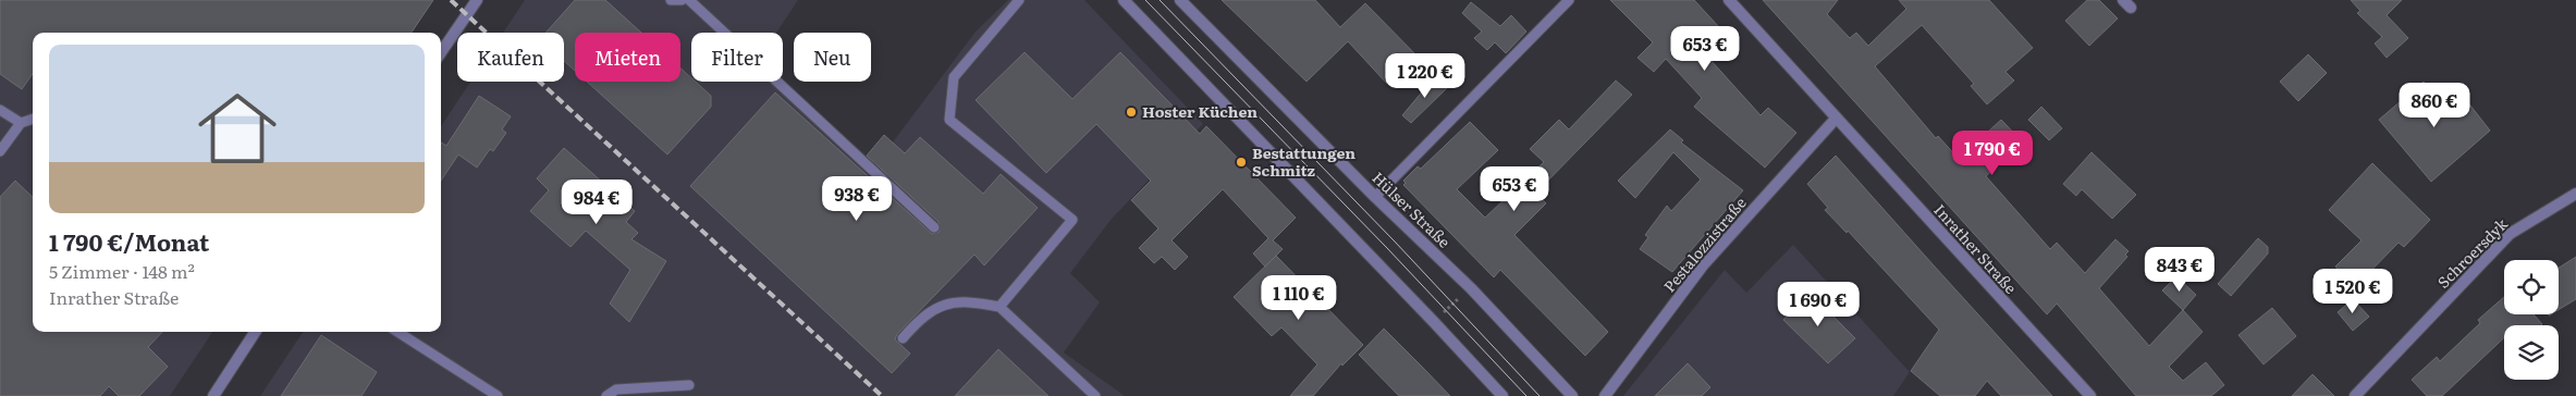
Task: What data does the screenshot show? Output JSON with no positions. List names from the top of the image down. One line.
{"streets":{"street":["Hülser Straße","Pestalozzistraße","Inrather Straße","Schroersdyk"]},"crossings":[["Pestalozzistraße","Inrather Straße"]],"places":["Hoster Küchen","Bestattungen Schmitz"],"page":{"price":["653 €","1 220 €","860 €","1 790 €","653 €","938 €","984 €","843 €","1 520 €","1 110 €","1 690 €"],"chip":["Kaufen","Mieten","Filter","Neu"],"list":[{"name":"1 790 €/Monat","note":"5 Zimmer · 148 m² · Inrather Straße"}]}}
